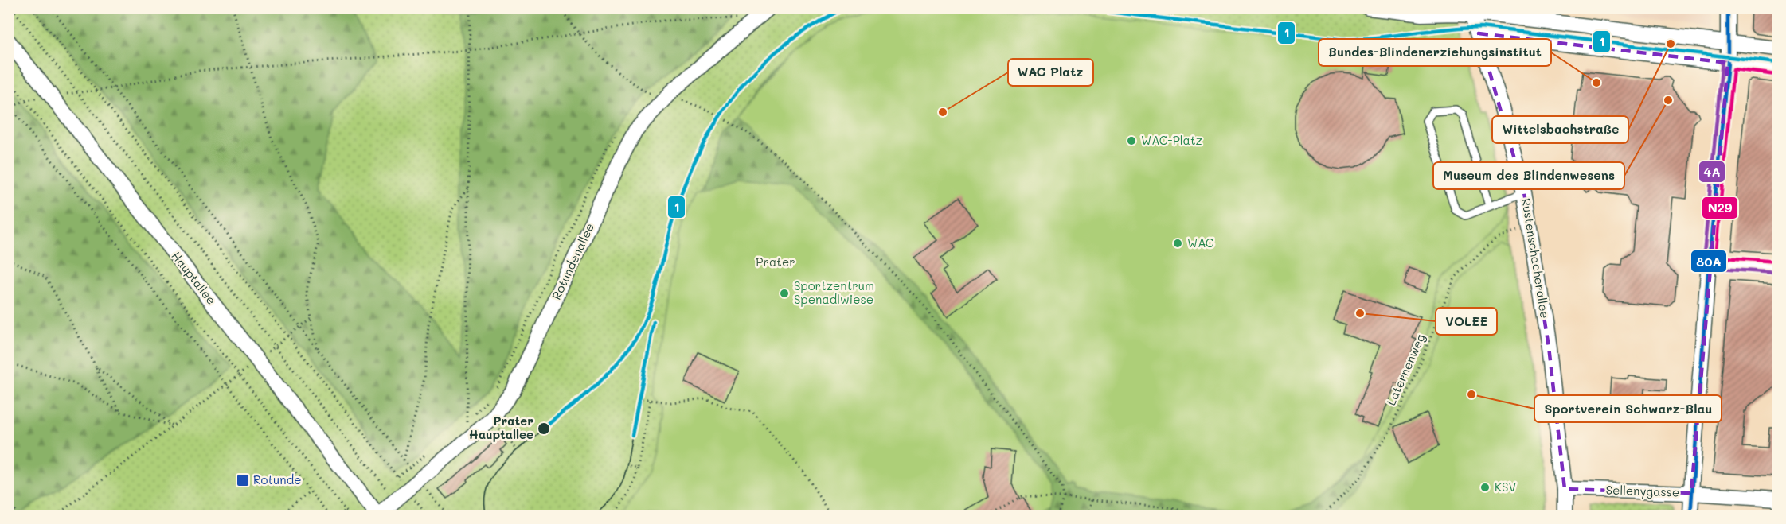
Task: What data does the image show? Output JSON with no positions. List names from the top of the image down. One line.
{"streets":{"street":["Rustenschacherallee","Rotundenallee","Hauptallee","Sellenygasse"],"path":["Laternenweg"]},"crossings":[["Rustenschacherallee","Laternenweg"],["Rustenschacherallee","Sellenygasse"],["Rotundenallee","Hauptallee"]],"parks":["Prater"],"places":{"other":["Wittelsbachstraße","Bundes-Blindenerziehungsinstitut","Museum des Blindenwesens","WAC Platz","WAC-Platz","WAC","Sportzentrum Spenadlwiese","VOLEE","Sportverein Schwarz-Blau","Prater Hauptallee","KSV"],"transit":["Rotunde"]},"lines":["transit line 1","transit line 80A","transit line 4A","transit line N29"]}
